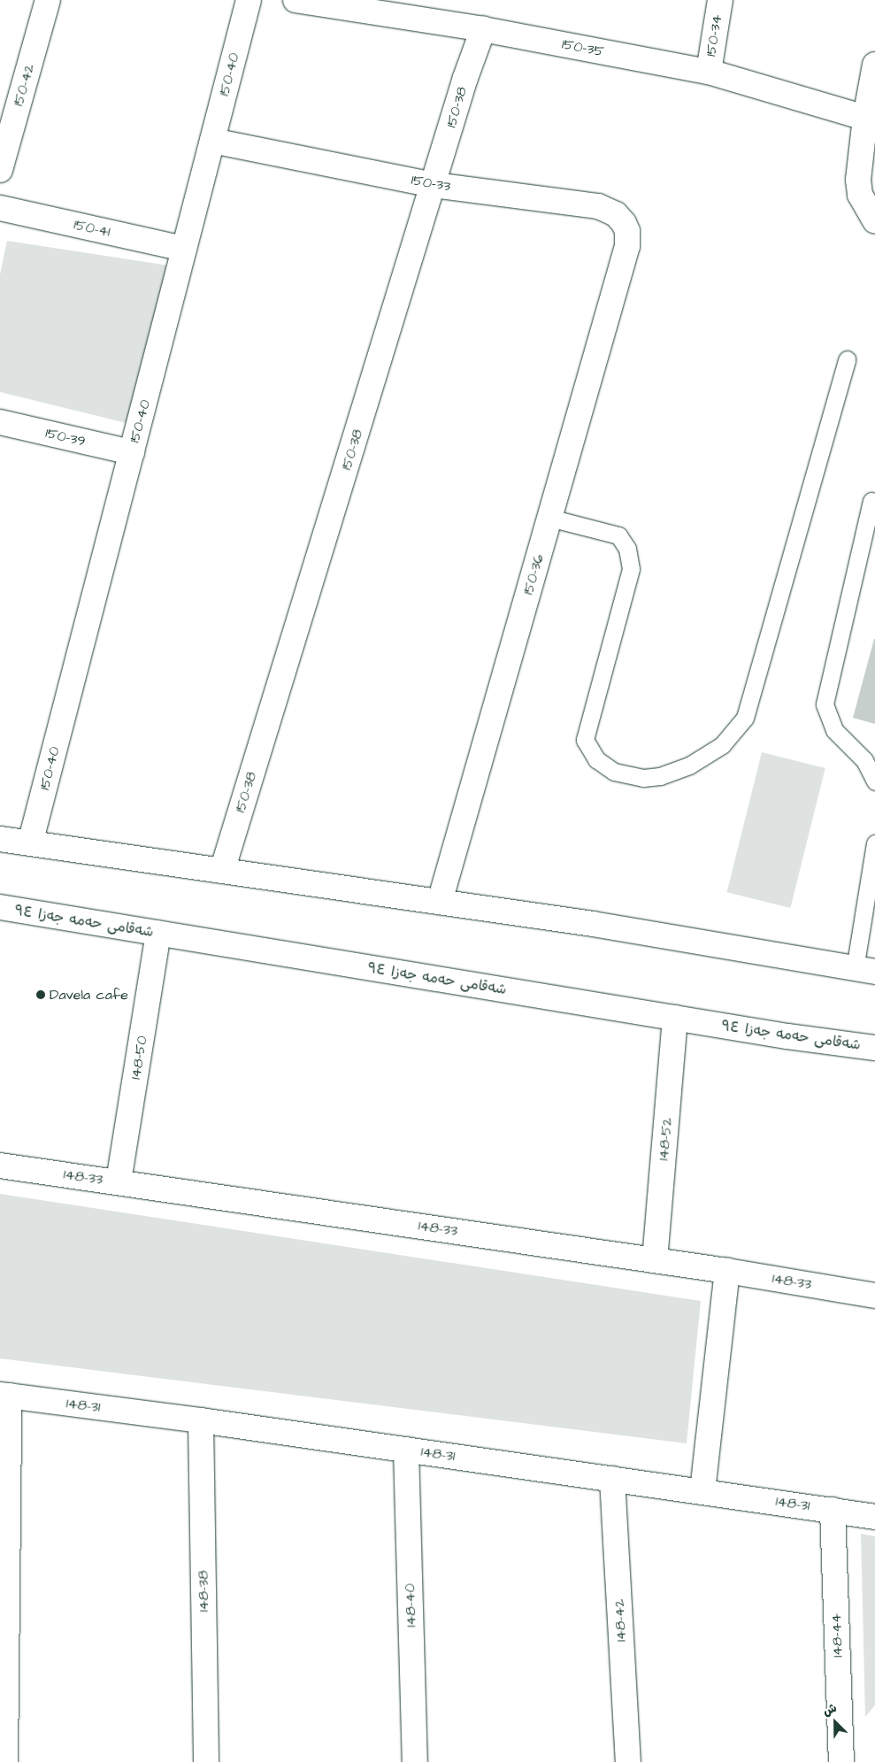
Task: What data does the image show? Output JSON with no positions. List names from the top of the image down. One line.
{"streets":{"street":["150-34","150-35","150-40","150-42","150-38","150-33","150-41","150-39","150-36","شەقامی حەمە جەزا ٩٤","148-50","148-52","148-33","148-31","148-38","148-40","148-42","148-44"]},"crossings":[["150-34","150-35"],["150-35","150-38"],["150-40","150-33"],["150-40","150-41"],["150-40","150-39"],["150-38","150-33"],["150-33","150-36"],["شەقامی حەمە جەزا ٩٤","148-50"],["شەقامی حەمە جەزا ٩٤","148-52"],["148-50","148-33"],["148-52","148-33"],["148-31","148-38"],["148-31","148-40"],["148-31","148-42"],["148-31","148-44"]],"places":["Davela cafe"],"north":"top left"}
